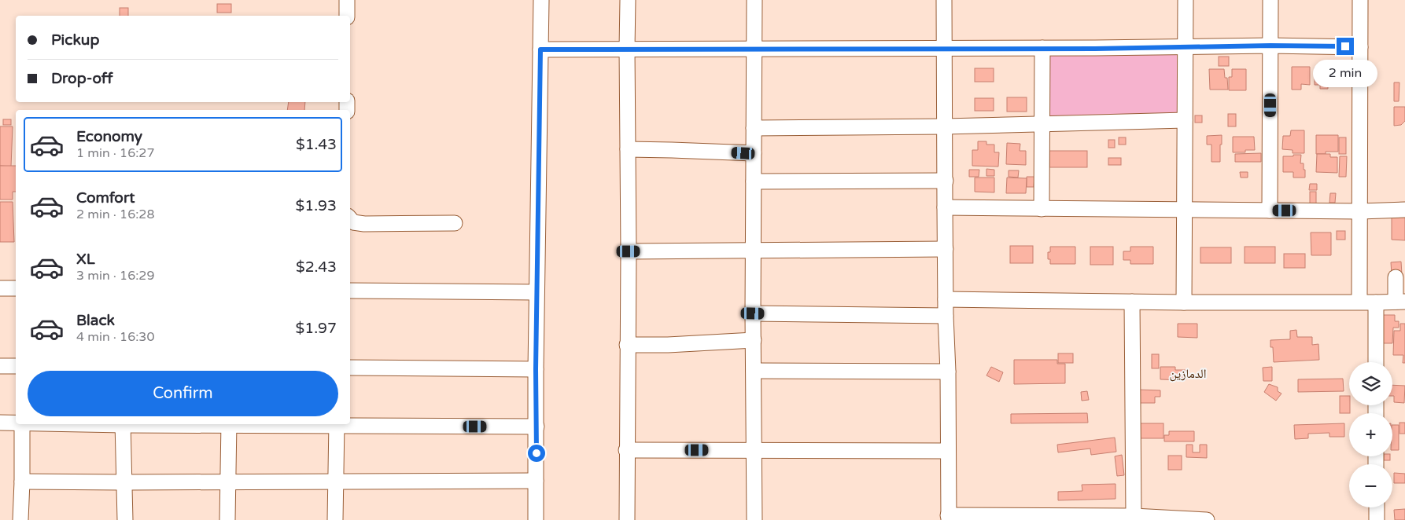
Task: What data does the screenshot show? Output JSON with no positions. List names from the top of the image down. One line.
{"districts":["الدمازين"],"page":{"banner":["Pickup","Drop-off"],"bubble":"2 min","list":[{"name":"Economy","note":"1 min · 16:27","value":"$1.43"},{"name":"Comfort","note":"2 min · 16:28","value":"$1.93"},{"name":"XL","note":"3 min · 16:29","value":"$2.43"},{"name":"Black","note":"4 min · 16:30","value":"$1.97"}],"map_buttons":["+","−"],"buttons":"Confirm"}}
